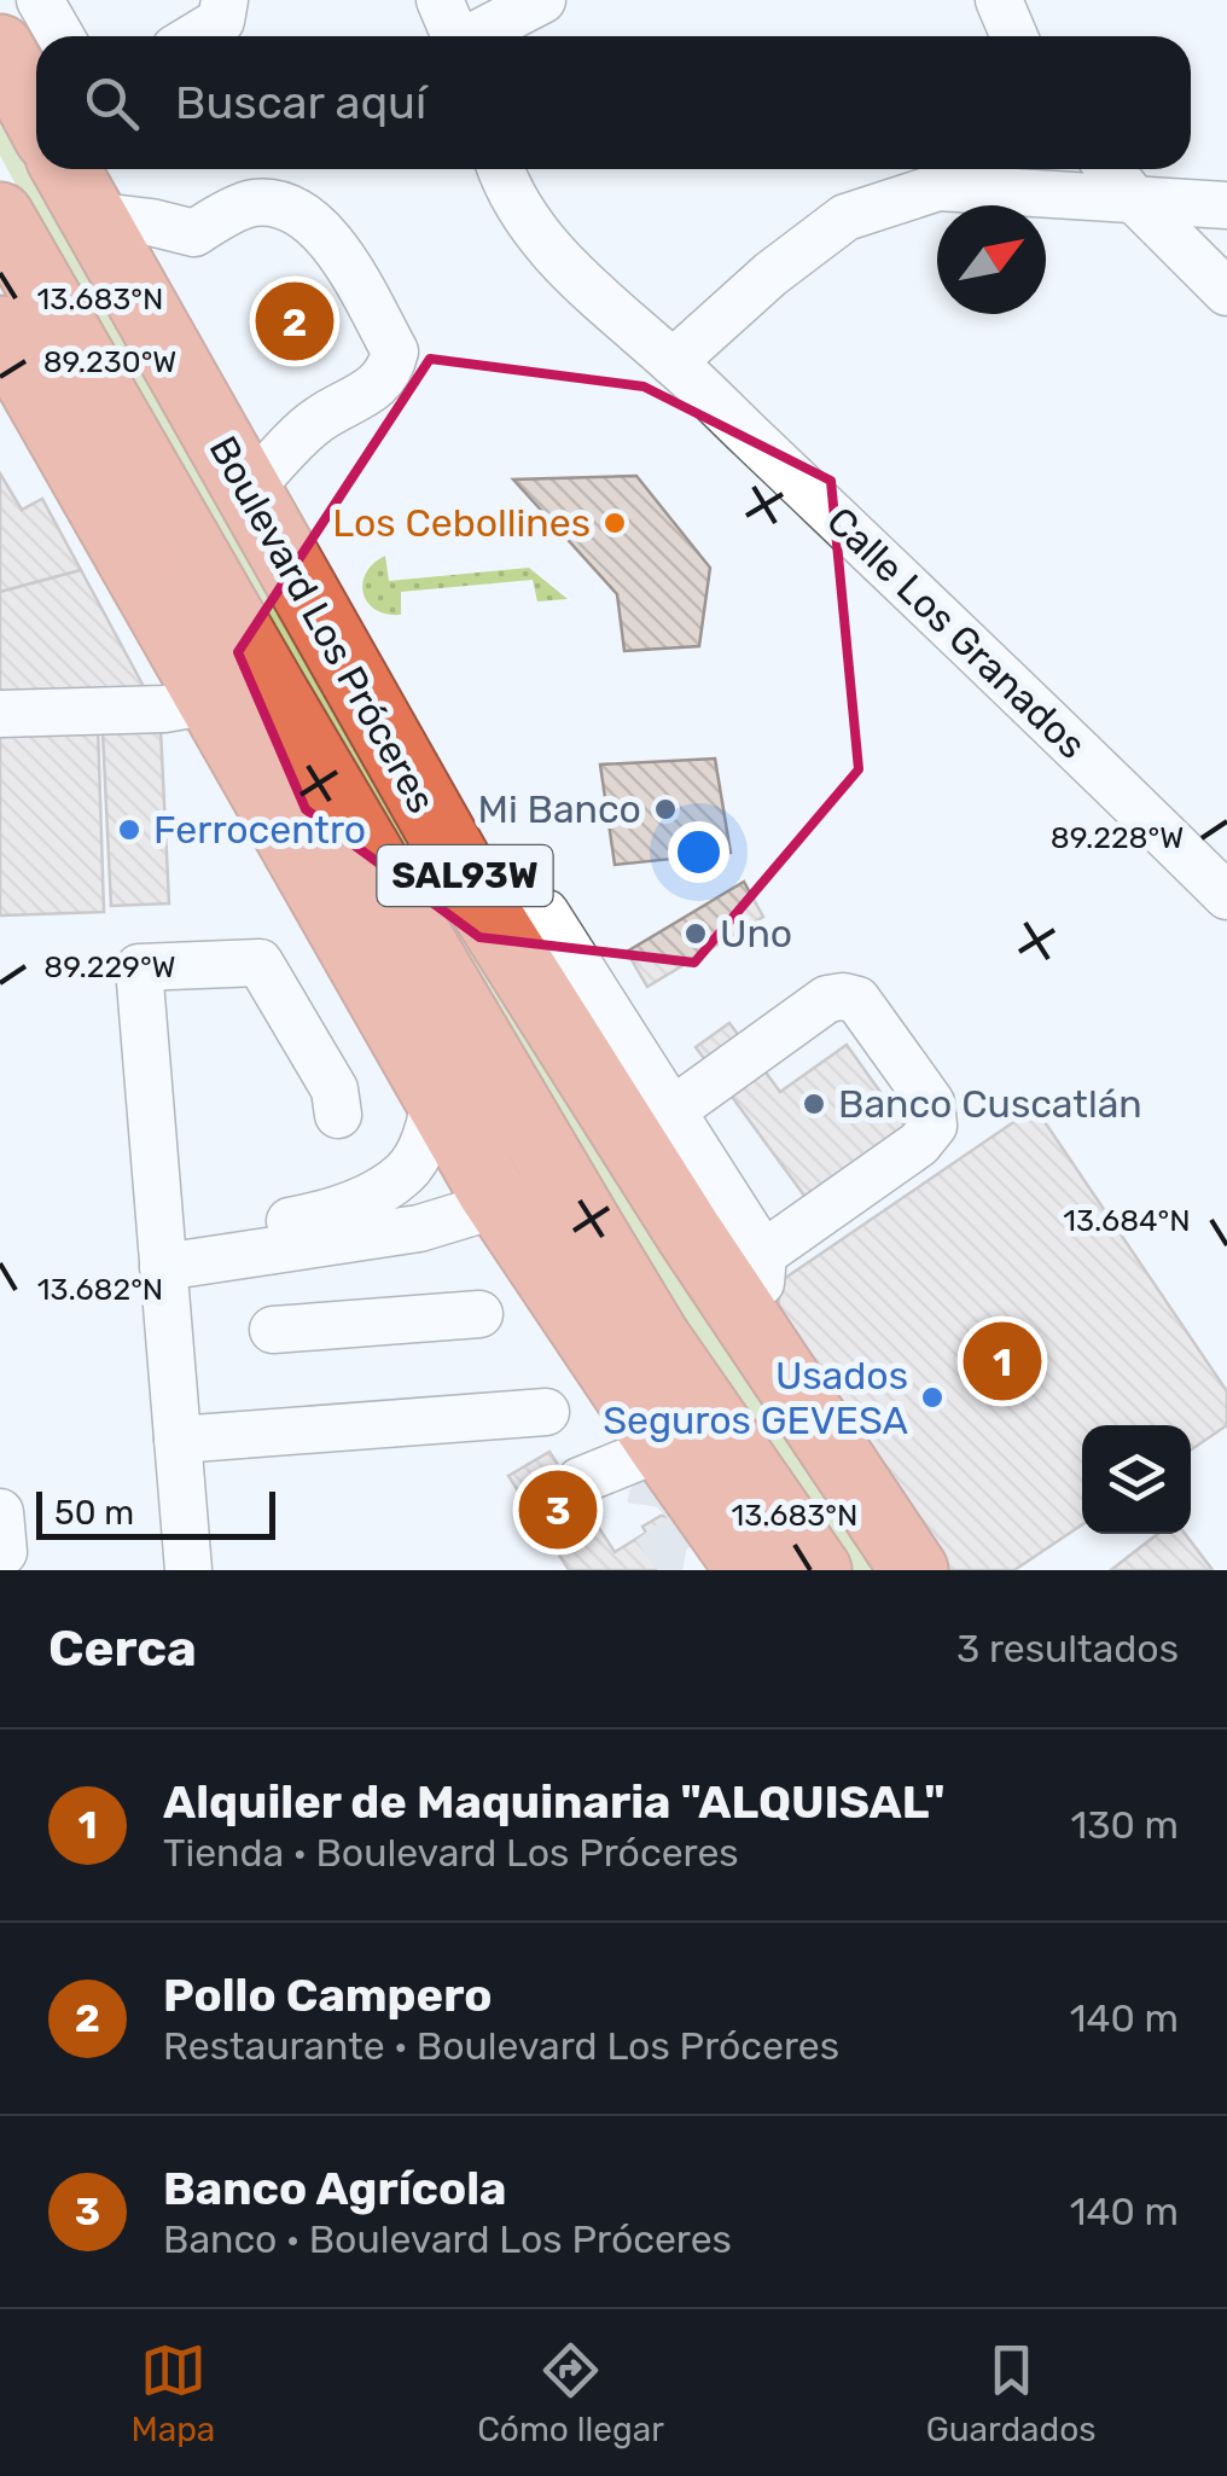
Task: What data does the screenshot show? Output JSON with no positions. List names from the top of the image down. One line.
{"streets":{"highway":["Boulevard Los Próceres","SAL93W"],"street":["Calle Los Granados"]},"places":["Los Cebollines","Mi Banco","Ferrocentro","Uno","Banco Cuscatlán","Usados Seguros GEVESA"],"scale_bar":"50 m","north":"top right","page":{"search":"Buscar aquí","pins":["2","1","3"],"scale":"50 m","heading":["Cerca","3 resultados"],"list":[{"mark":"1","name":"Alquiler de Maquinaria \"ALQUISAL\"","note":"Tienda · Boulevard Los Próceres","value":"130 m"},{"mark":"2","name":"Pollo Campero","note":"Restaurante · Boulevard Los Próceres","value":"140 m"},{"mark":"3","name":"Banco Agrícola","note":"Banco · Boulevard Los Próceres","value":"140 m"}],"nav":["Mapa","Cómo llegar","Guardados"]},"coordinates":["13.683°N","89.230°W","89.228°W","89.229°W","13.684°N","13.682°N"]}
